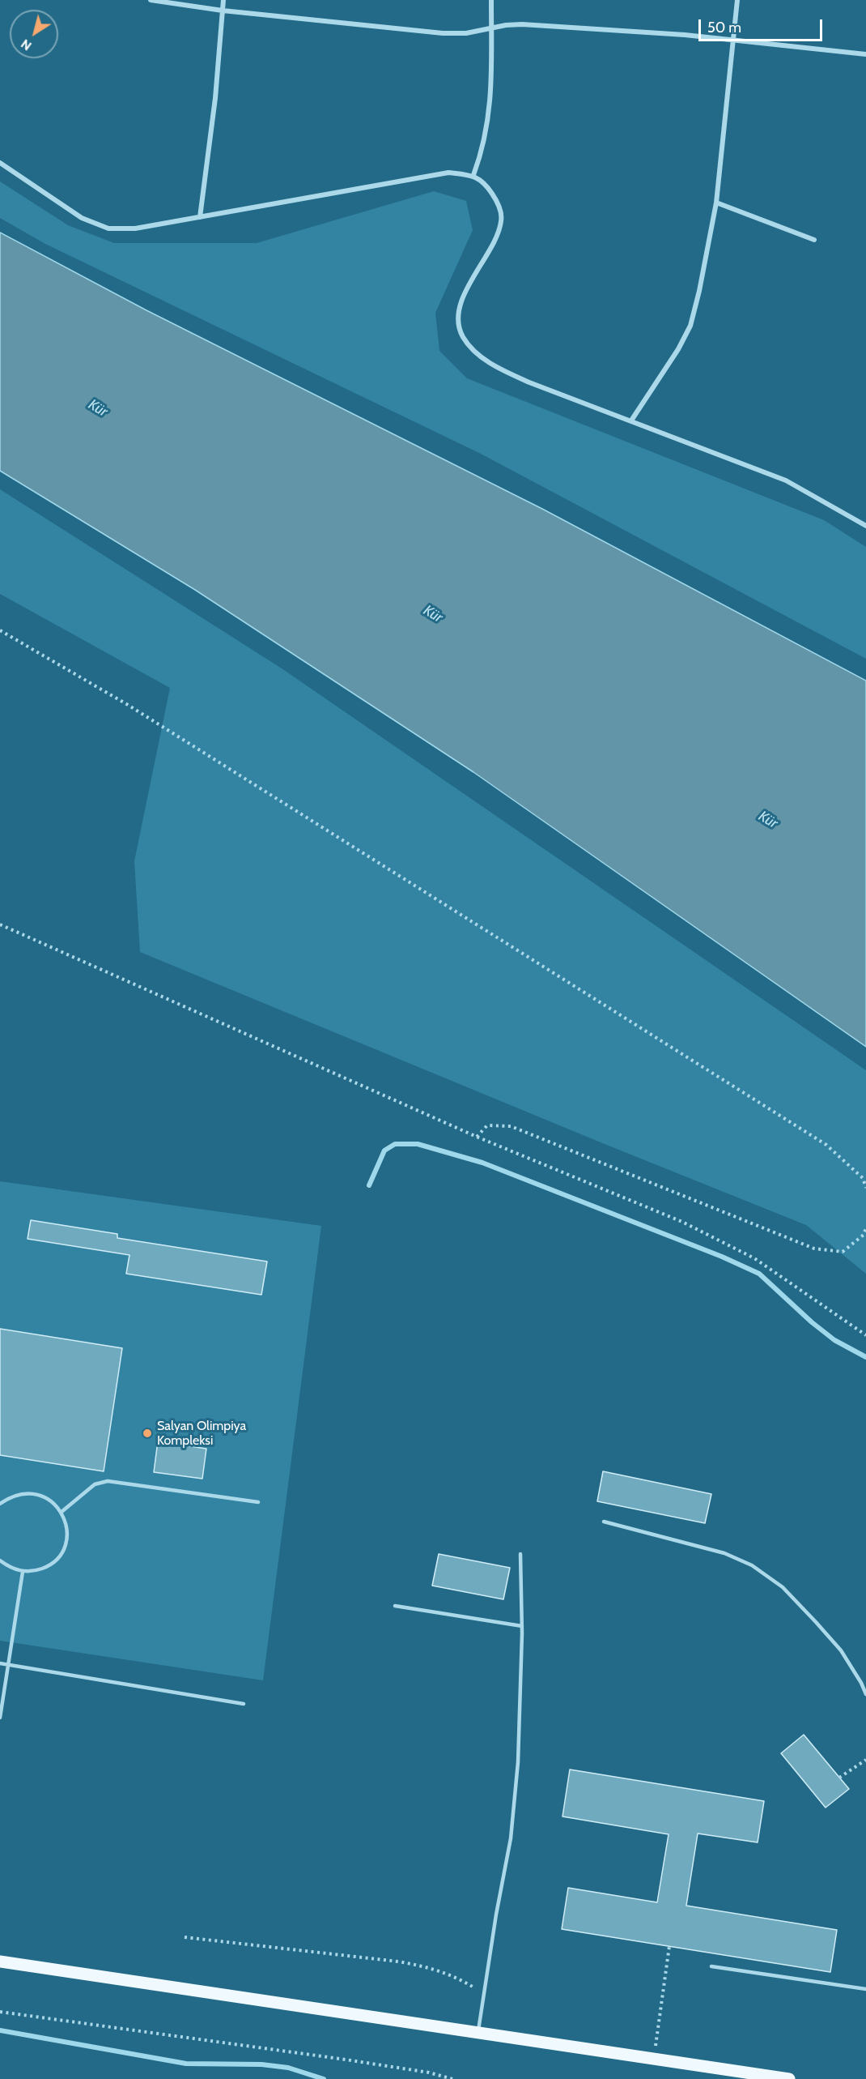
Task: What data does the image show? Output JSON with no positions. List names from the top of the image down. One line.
{"water":["Kür"],"places":["Salyan Olimpiya Kompleksi"],"scale_bar":"50 m","north":"bottom left"}
